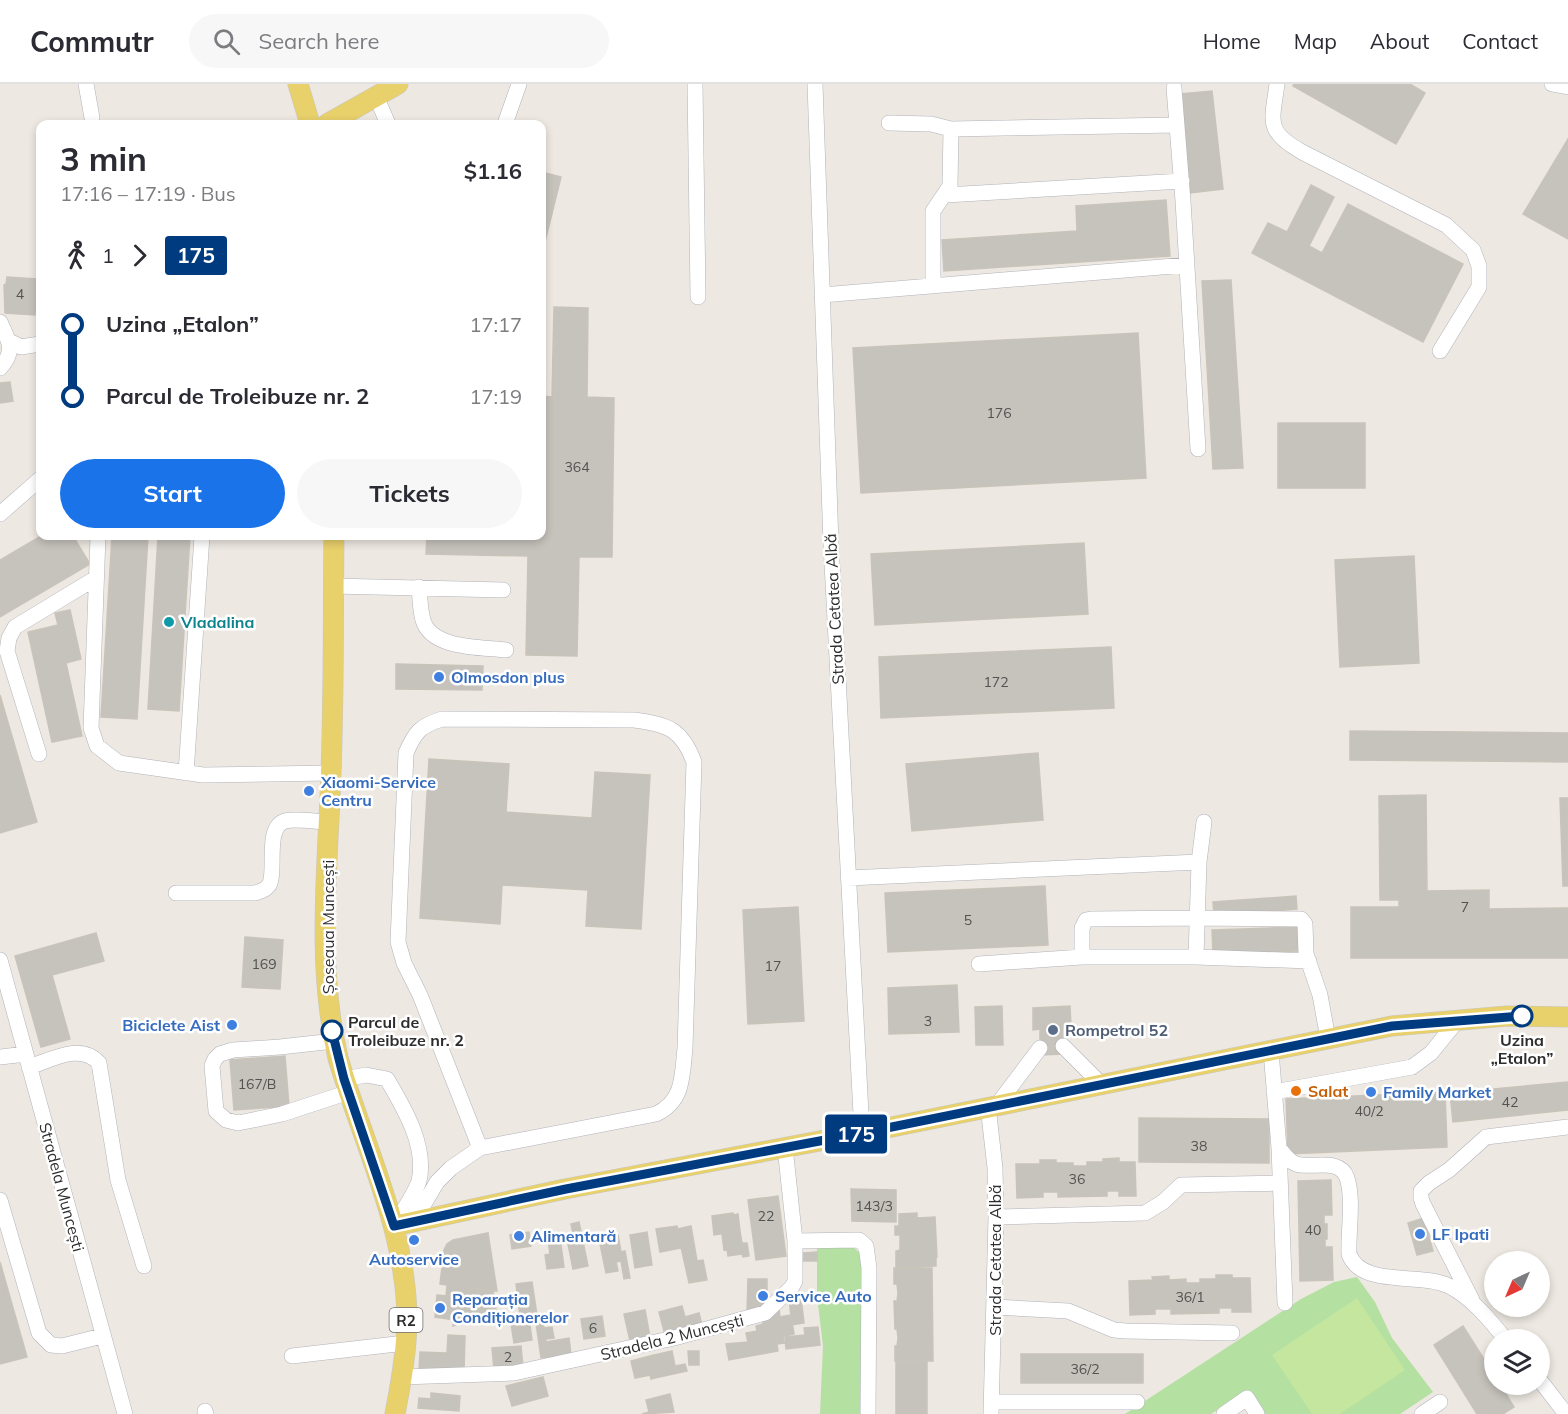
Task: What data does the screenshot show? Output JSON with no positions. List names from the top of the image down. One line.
{"streets":{"main road":["Șoseaua Muncești","R2"],"street":["Strada Cetatea Albă","Stradela Muncești","Stradela 2 Muncești"]},"crossings":[["Șoseaua Muncești","Stradela 2 Muncești"]],"places":["Vladalina","Olmosdon plus","Xiaomi-Service Centru","Uzina „Etalon”","Biciclete Aist","Rompetrol 52","Parcul de Troleibuze nr. 2","Salat","Family Market","LF Ipati","Alimentară","Autoservice","Service Auto","Reparația Condiționerelor"],"lines":["bus line 175"],"house_numbers":["4","176","364","172","7","5","169","17","3","167/B","42","40/2","38","36","143/3","22","40","36/1","6","2","36/2"],"north":"bottom left","page":{"header":"Commutr","search":"Search here","nav":["Home","Map","About","Contact"],"on_map":"175","heading":["3 min","17:16 – 17:19 · Bus","$1.16"],"legs":["1","175"],"list":[{"name":"Uzina „Etalon”","value":"17:17"},{"name":"Parcul de Troleibuze nr. 2","value":"17:19"}],"buttons":["Start","Tickets"]}}
